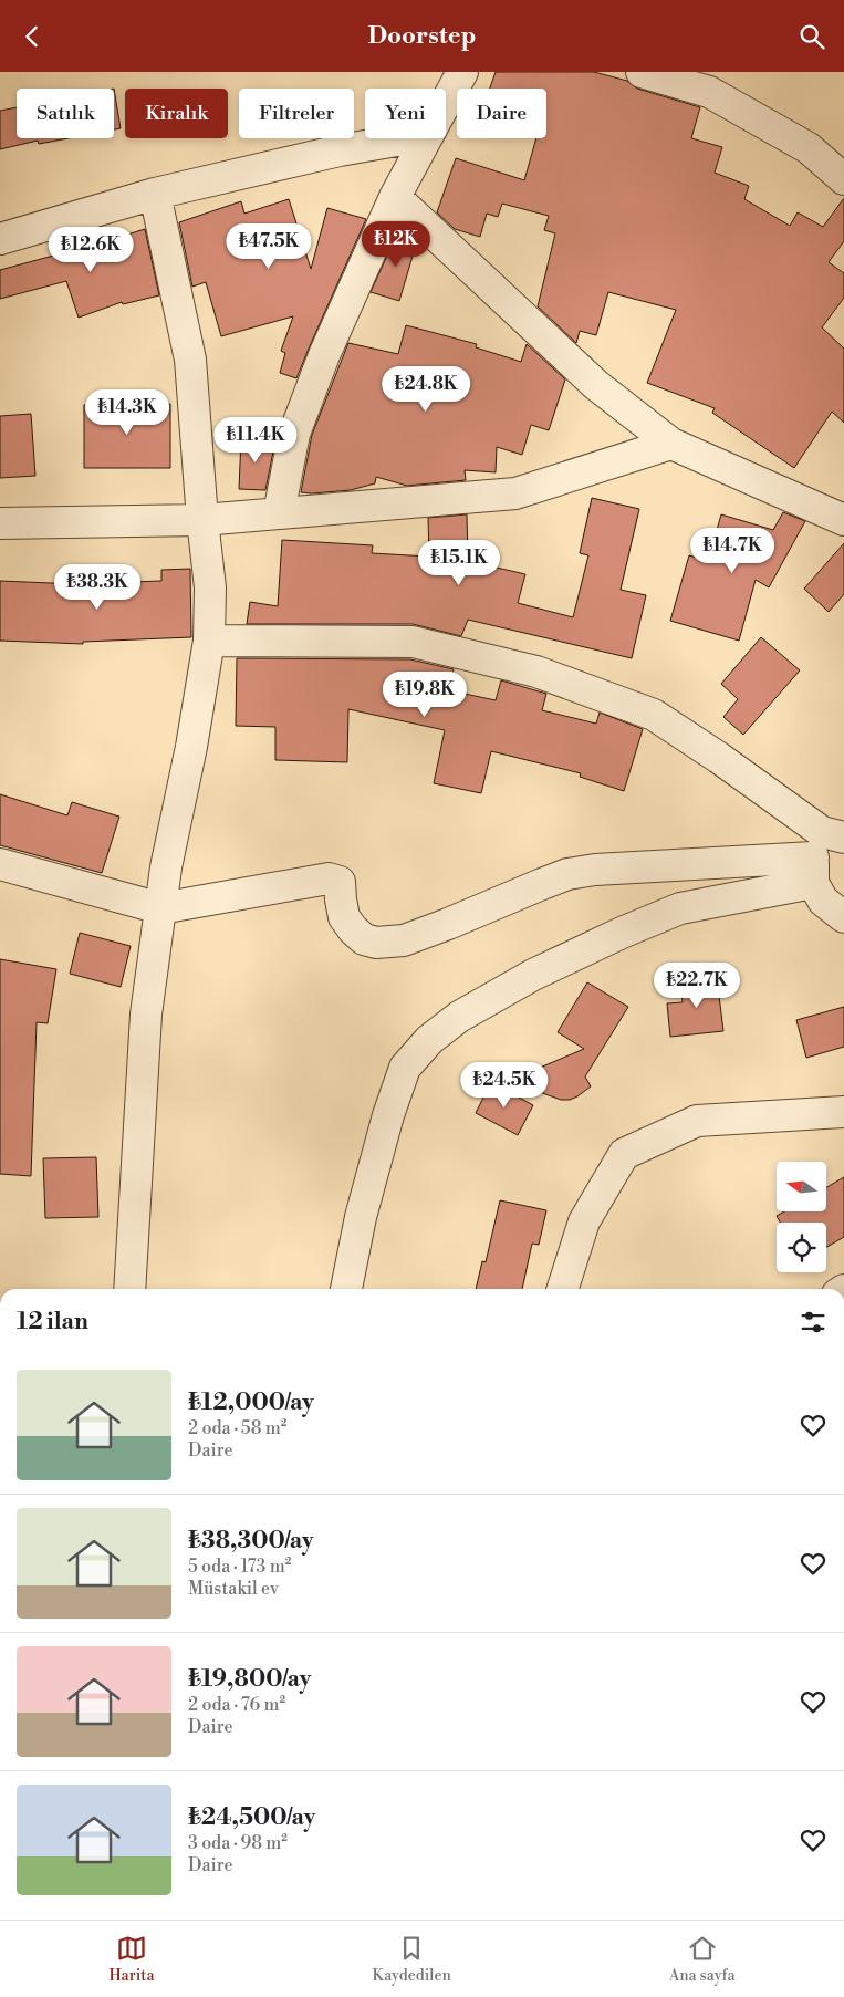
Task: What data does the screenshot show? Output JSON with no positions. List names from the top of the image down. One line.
{"north":"left","page":{"header":"Doorstep","chip":["Satılık","Kiralık","Filtreler","Yeni","Daire"],"price":["₺12K","₺47.5K","₺12.6K","₺24.8K","₺14.3K","₺11.4K","₺14.7K","₺15.1K","₺38.3K","₺19.8K","₺22.7K","₺24.5K"],"heading":"12 ilan","list":[{"name":"₺12,000/ay","note":"2 oda · 58 m² · Daire"},{"name":"₺38,300/ay","note":"5 oda · 173 m² · Müstakil ev"},{"name":"₺19,800/ay","note":"2 oda · 76 m² · Daire"},{"name":"₺24,500/ay","note":"3 oda · 98 m² · Daire"}],"tabs":["Harita","Kaydedilen","Ana sayfa"]}}
